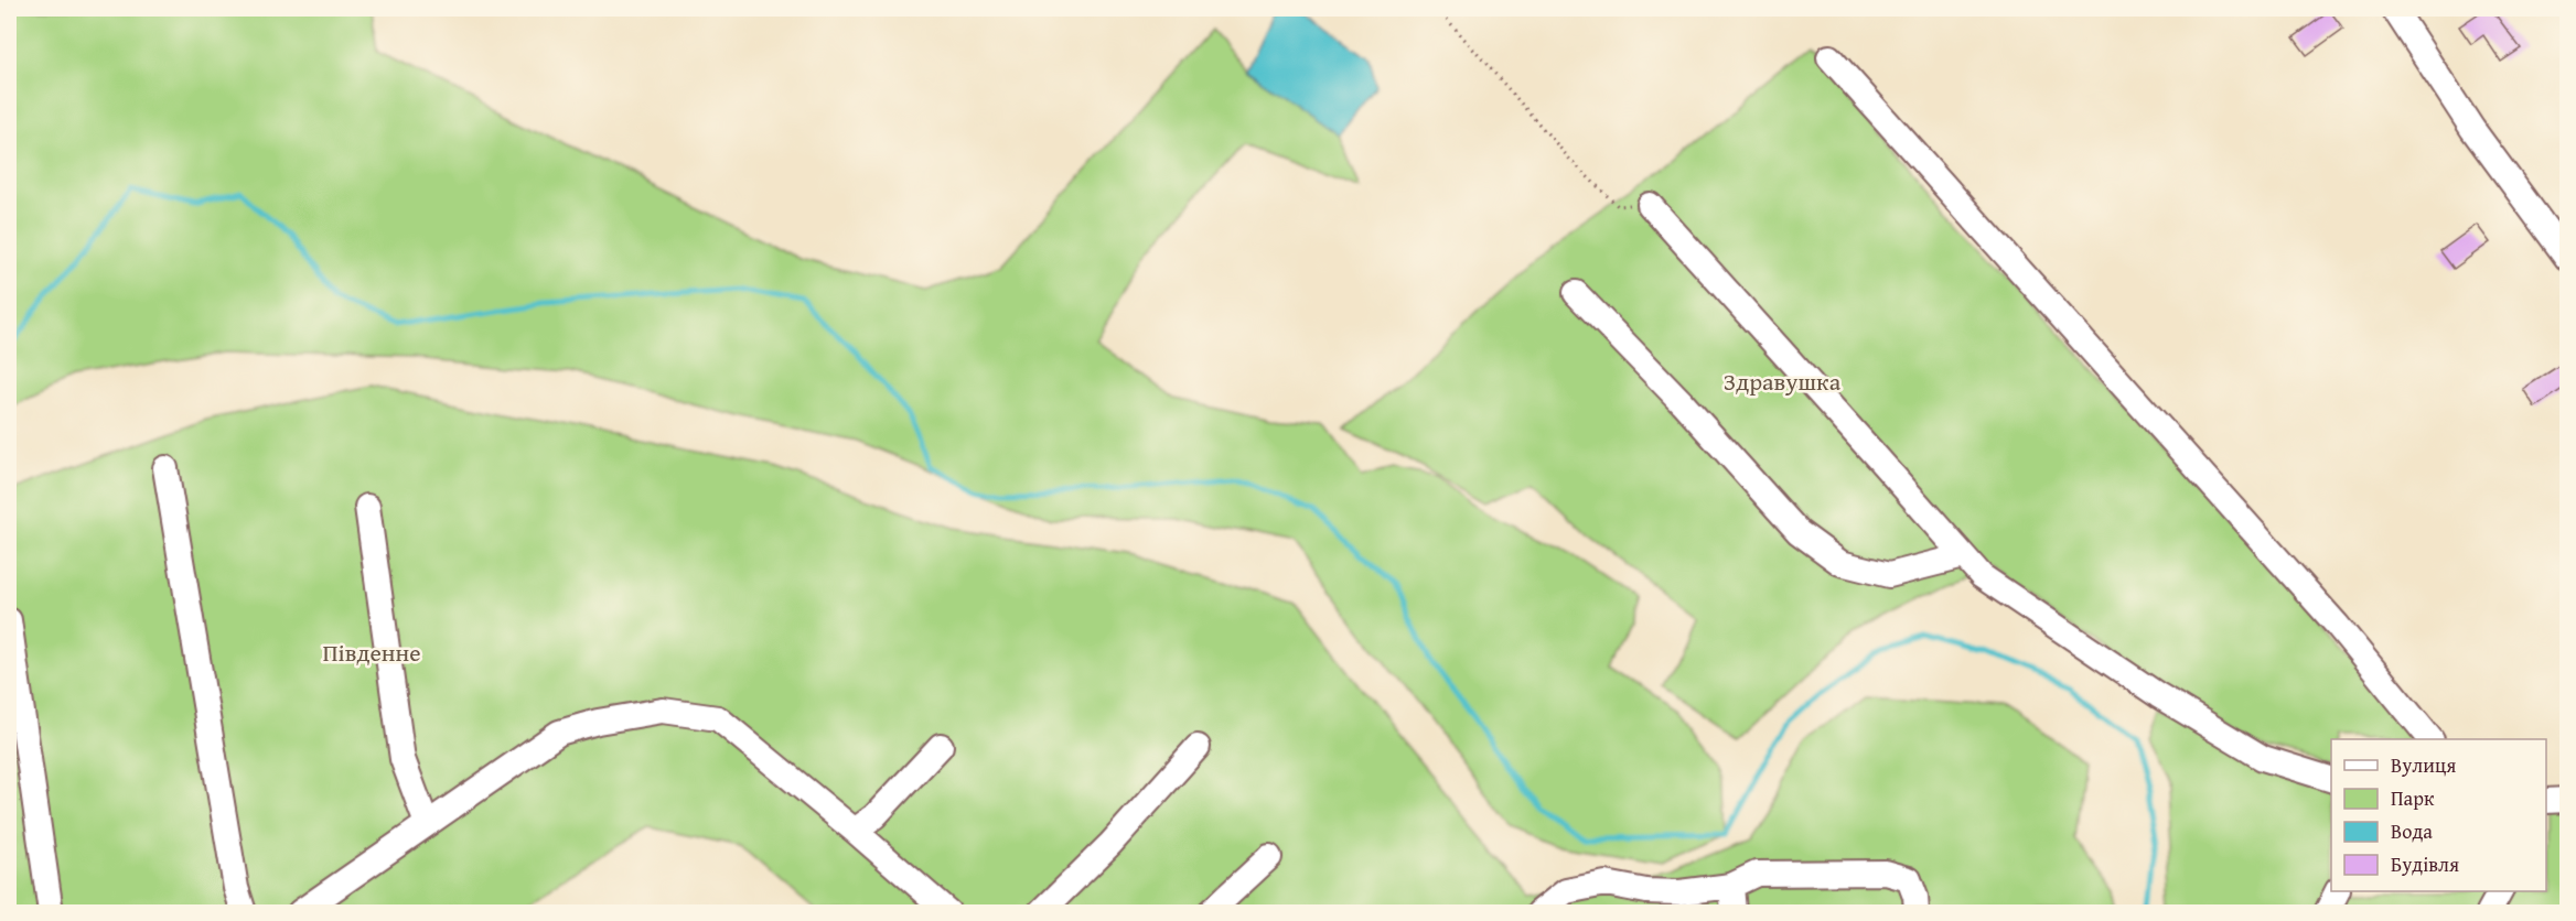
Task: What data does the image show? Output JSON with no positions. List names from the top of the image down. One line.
{"parks":["Здравушка","Південне"],"legend":["Вулиця","Парк","Вода","Будівля"]}
